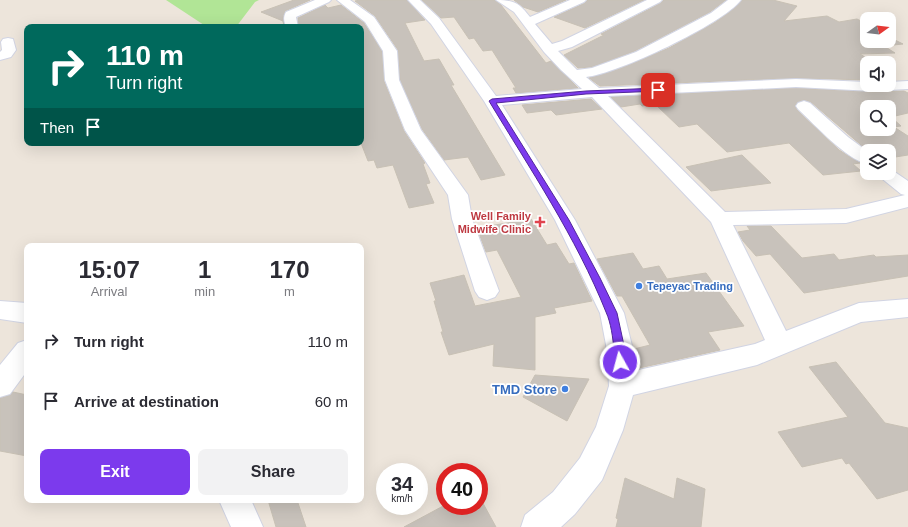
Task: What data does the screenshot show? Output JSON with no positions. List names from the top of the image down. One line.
{"places":{"health":["Well Family Midwife Clinic"],"other":["Tepeyac Trading","TMD Store"]},"north":"right","page":{"turn":["110 m","Turn right"],"then":"Then","eta":["15:07","Arrival","1","min","170","m"],"list":[{"name":"Turn right","value":"110 m"},{"name":"Arrive at destination","value":"60 m"}],"buttons":["Exit","Share"],"speed":"34 km/h","limit":"40"}}
